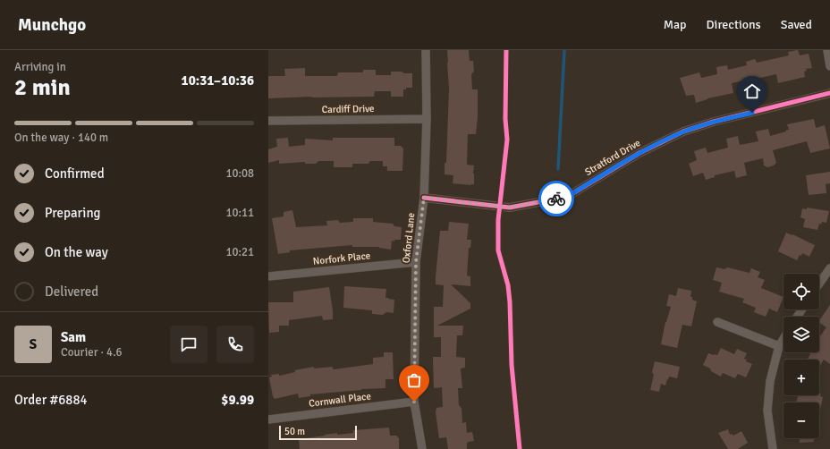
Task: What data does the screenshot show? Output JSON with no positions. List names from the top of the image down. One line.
{"streets":{"street":["Cardiff Drive","Stratford Drive","Oxford Lane","Norfork Place","Cornwall Place"]},"crossings":[["Cardiff Drive","Oxford Lane"],["Stratford Drive","Oxford Lane"],["Oxford Lane","Norfork Place"],["Oxford Lane","Cornwall Place"]],"scale_bar":"50 m","page":{"header":"Munchgo","nav":["Map","Directions","Saved"],"heading":["2 min","Arriving in","10:31–10:36"],"panel":["Sam","Courier · 4.6","Order #6884","$9.99"],"bar":"On the way · 140 m","list":[["Confirmed","10:08"],["Preparing","10:11"],["On the way","10:21"],"Delivered"],"map_buttons":["+","−"],"round":"S","scale":"50 m"}}
